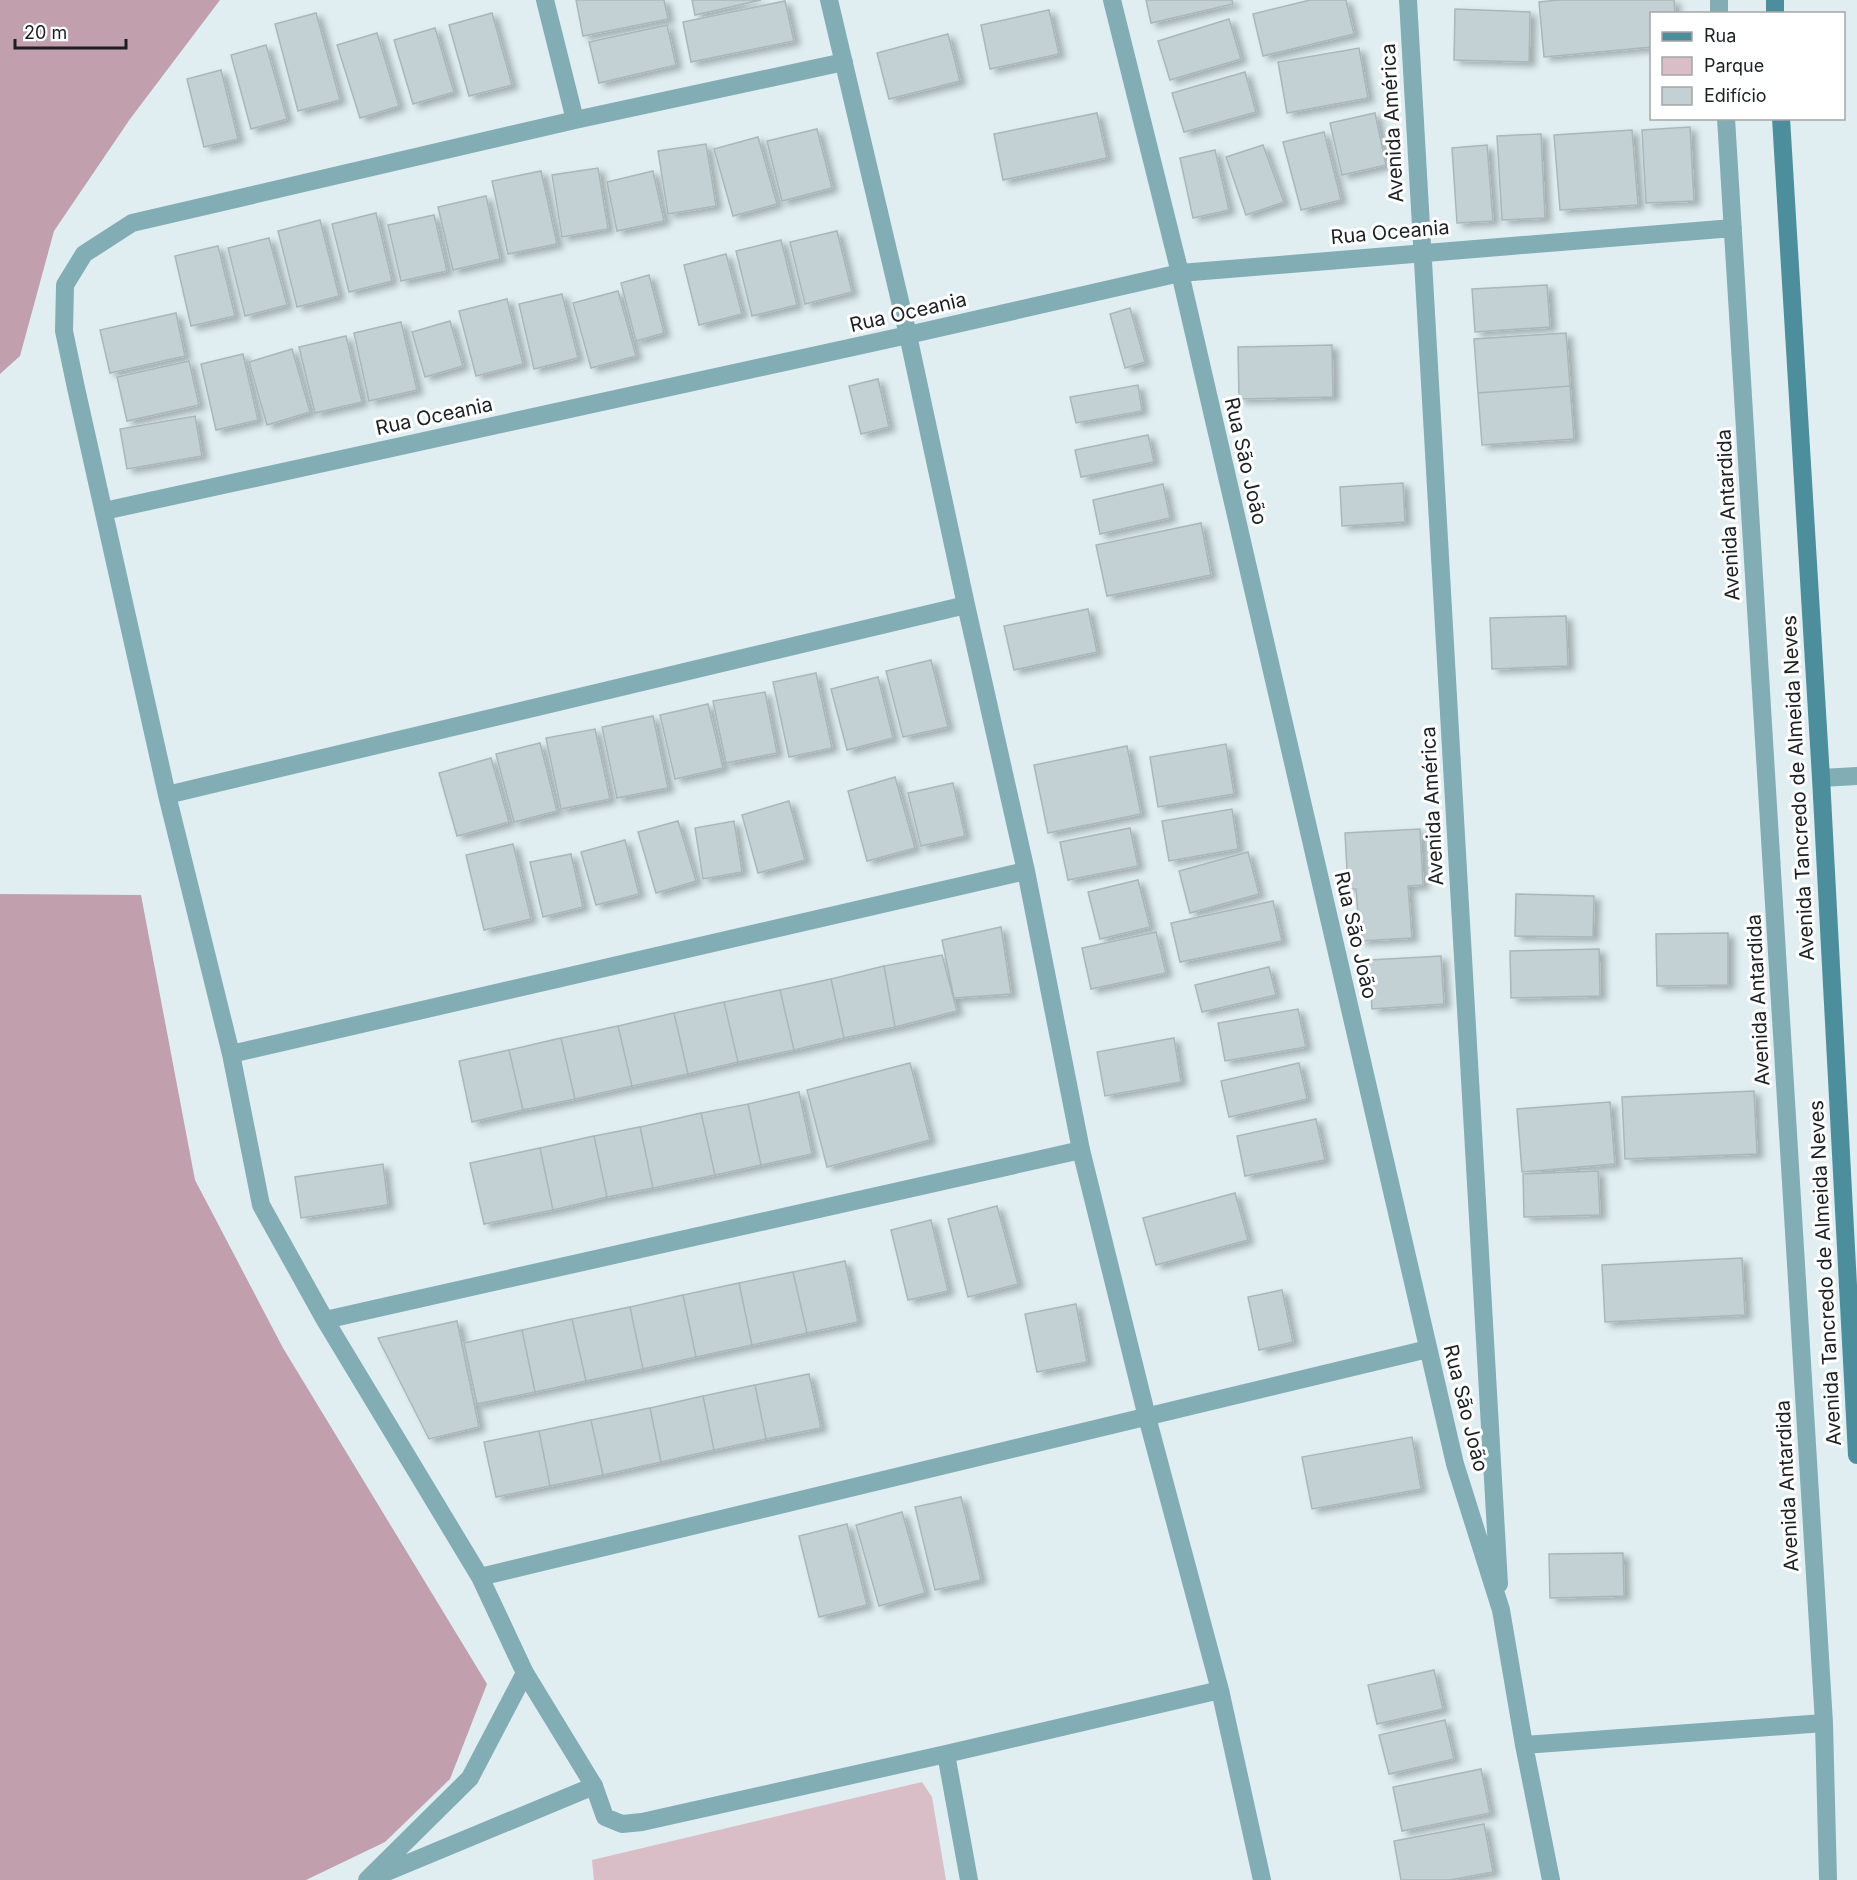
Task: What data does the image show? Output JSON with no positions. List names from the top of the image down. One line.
{"streets":{"main road":["Avenida Tancredo de Almeida Neves"],"street":["Avenida América","Rua Oceania","Rua São João","Avenida Antardida"]},"crossings":[["Avenida América","Rua Oceania"],["Avenida América","Rua São João"],["Rua Oceania","Rua São João"],["Rua Oceania","Avenida Antardida"]],"legend":["Rua","Parque","Edifício"],"scale_bar":"20 m"}
